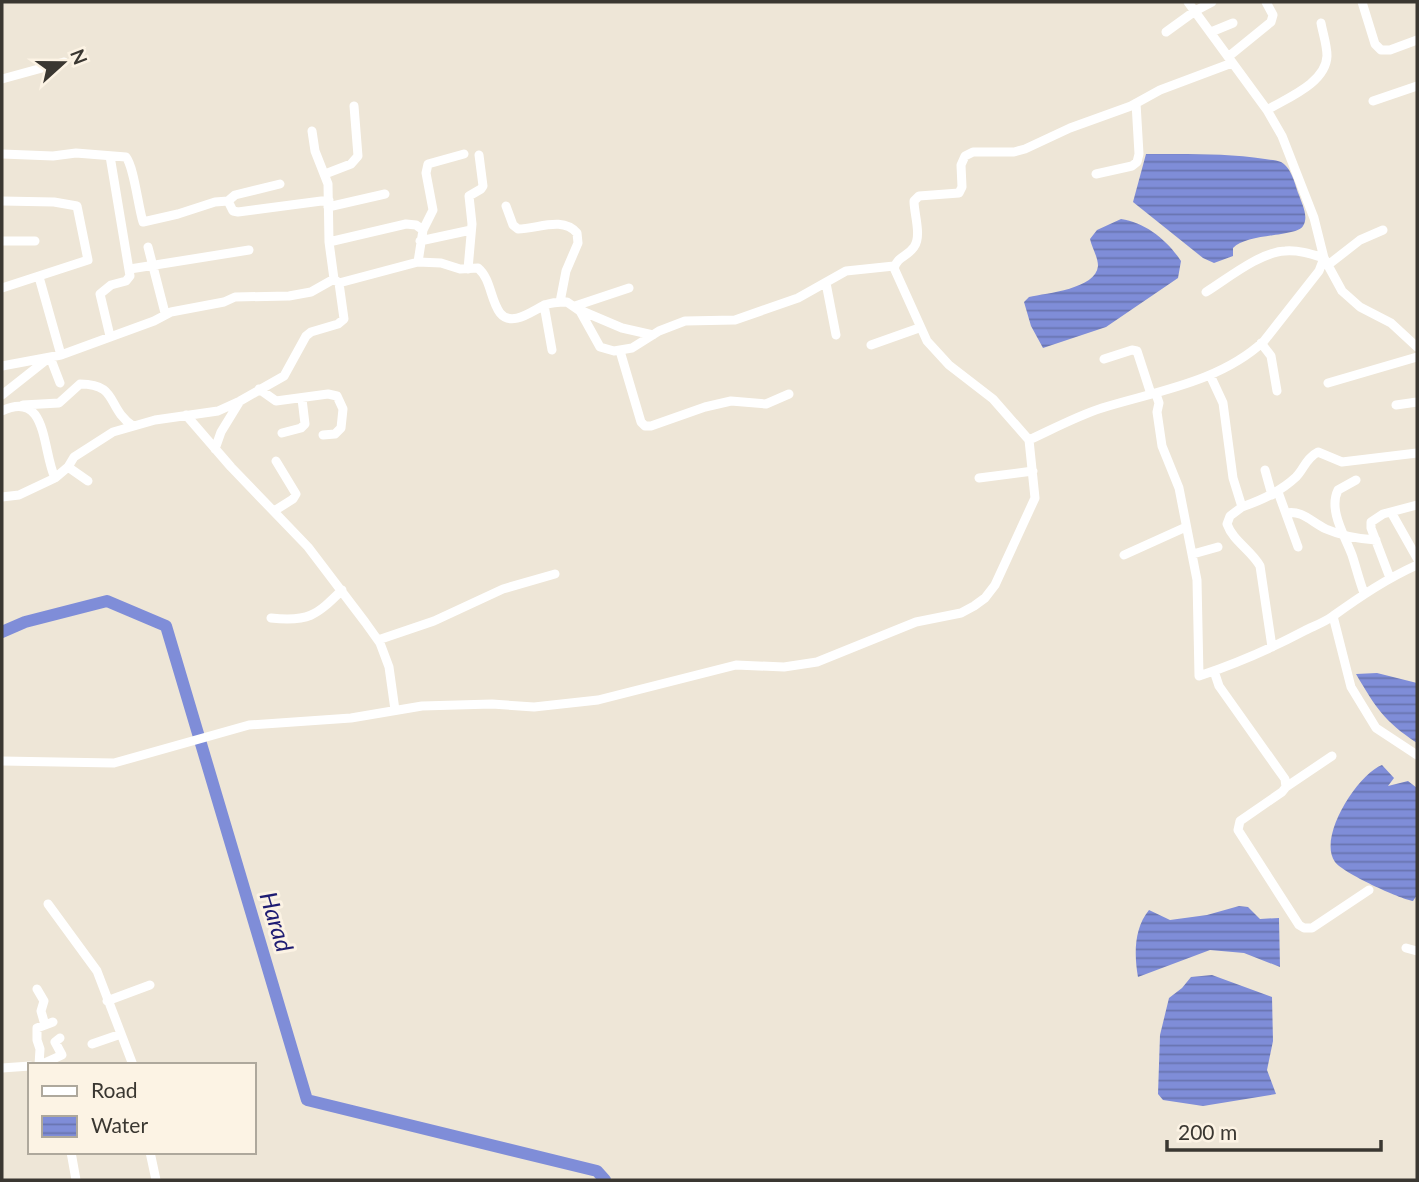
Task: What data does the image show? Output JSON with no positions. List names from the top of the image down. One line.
{"water":["Harad"],"legend":["Road","Water"],"scale_bar":"200 m","north":"right"}
